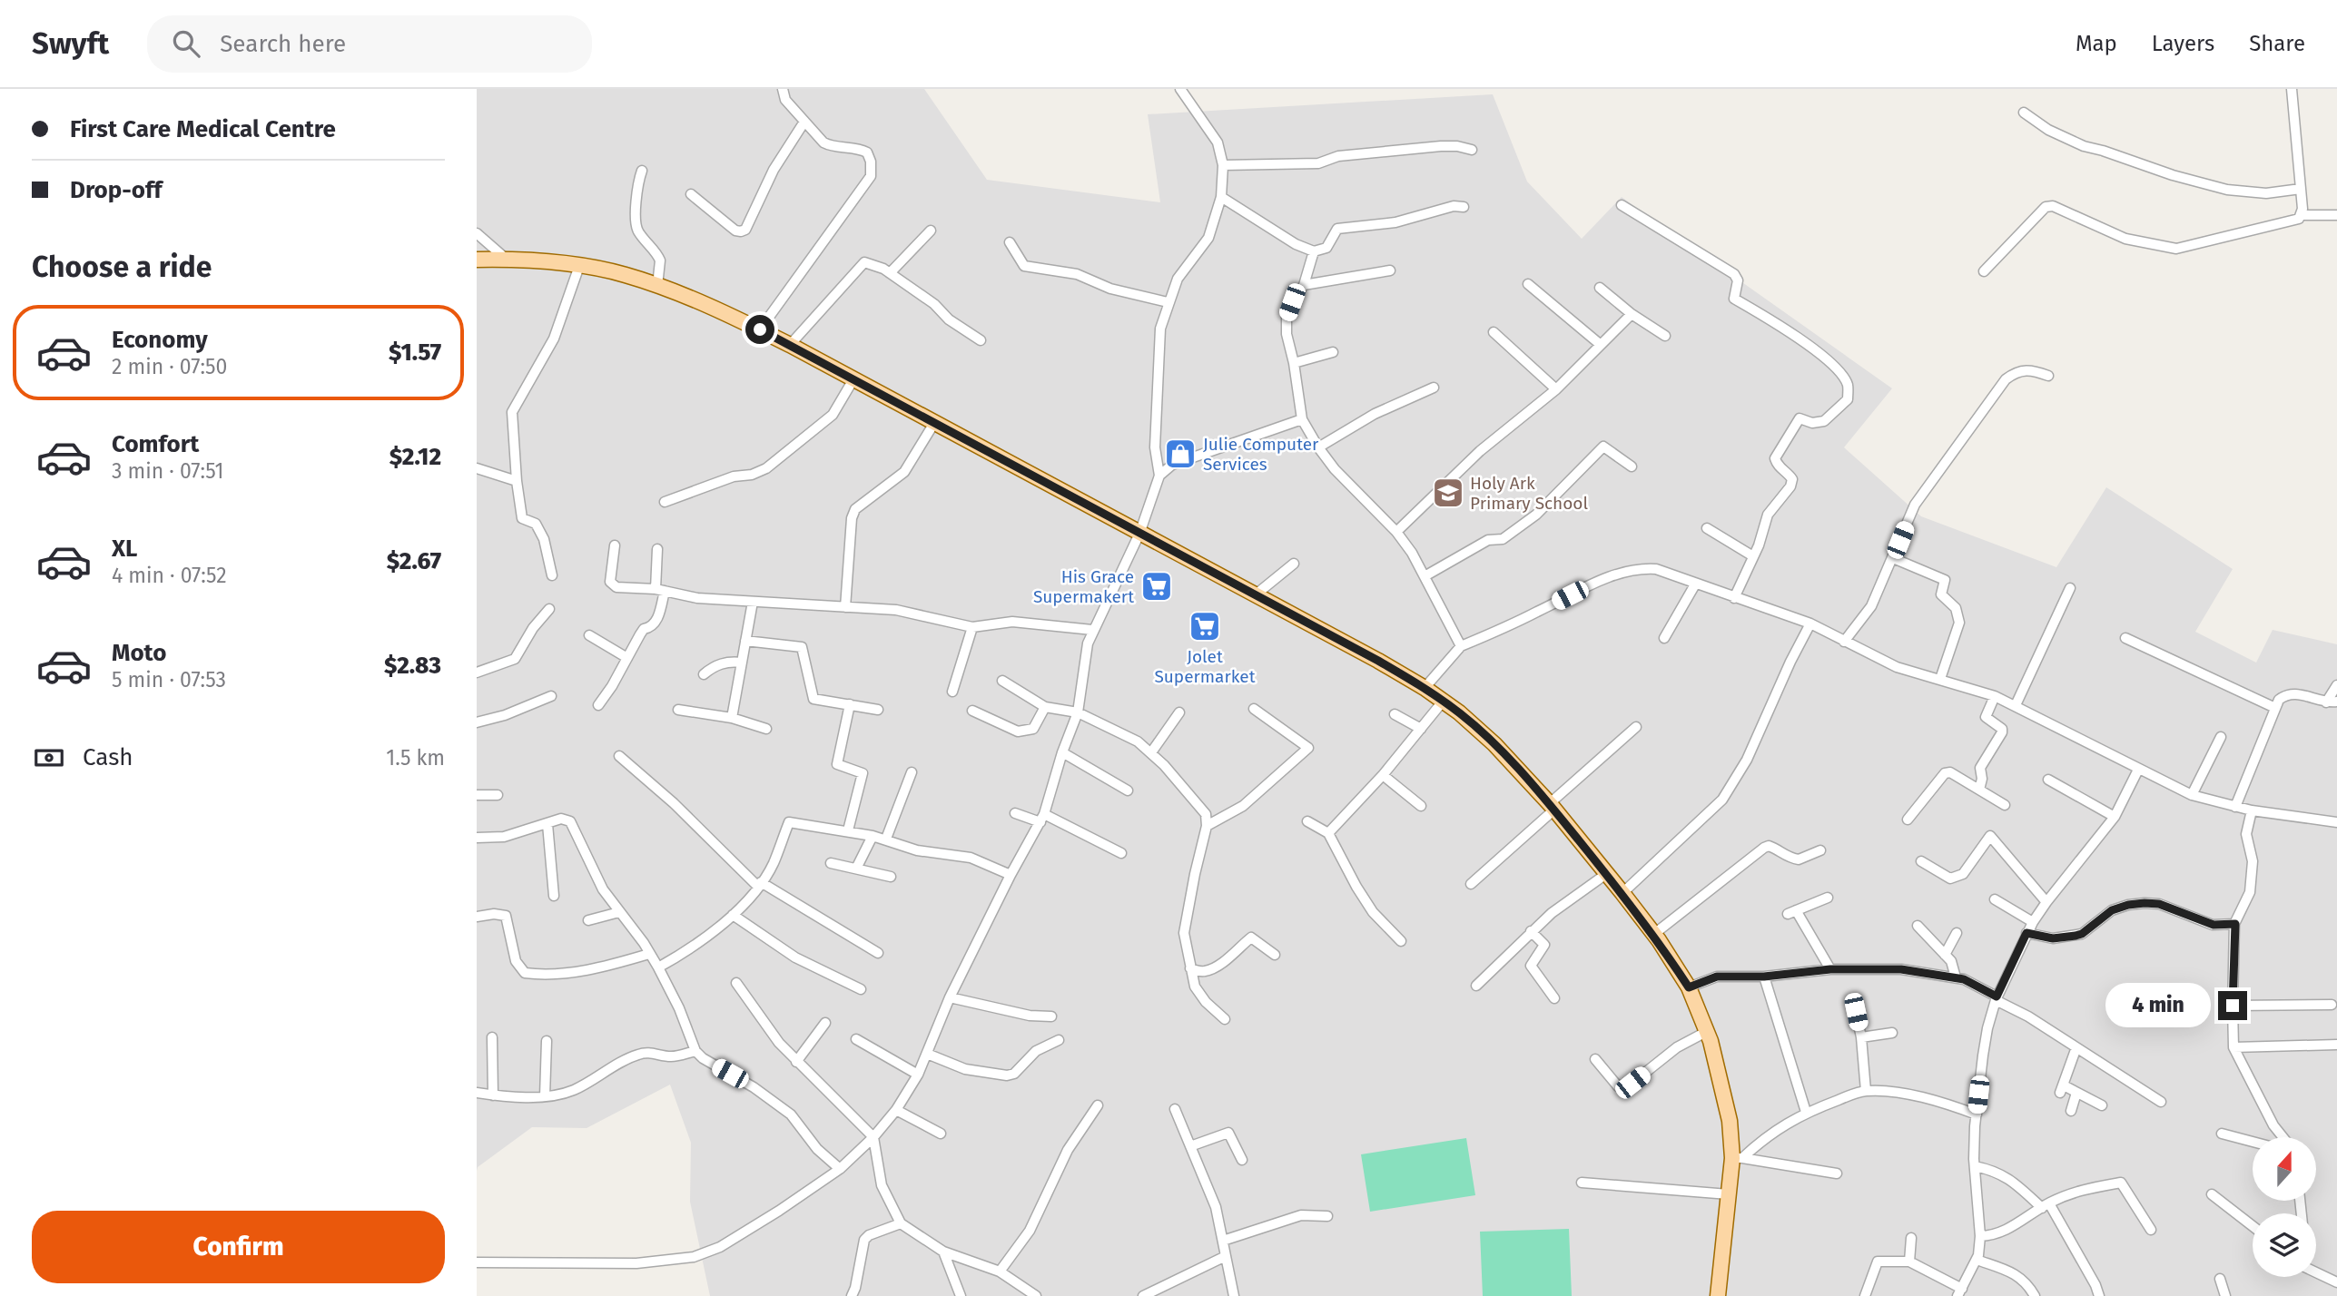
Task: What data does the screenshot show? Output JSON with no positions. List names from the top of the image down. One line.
{"places":{"shop":["Julie Computer Services"],"school or university":["Holy Ark Primary School"],"supermarket":["His Grace Supermakert","Jolet Supermarket"]},"north":"top","page":{"header":"Swyft","search":"Search here","nav":["Map","Layers","Share"],"banner":["First Care Medical Centre","Drop-off"],"heading":"Choose a ride","list":[{"name":"Economy","note":"2 min · 07:50","value":"$1.57"},{"name":"Comfort","note":"3 min · 07:51","value":"$2.12"},{"name":"XL","note":"4 min · 07:52","value":"$2.67"},{"name":"Moto","note":"5 min · 07:53","value":"$2.83"}],"pay":["Cash","1.5 km"],"bubble":"4 min","buttons":"Confirm"}}
